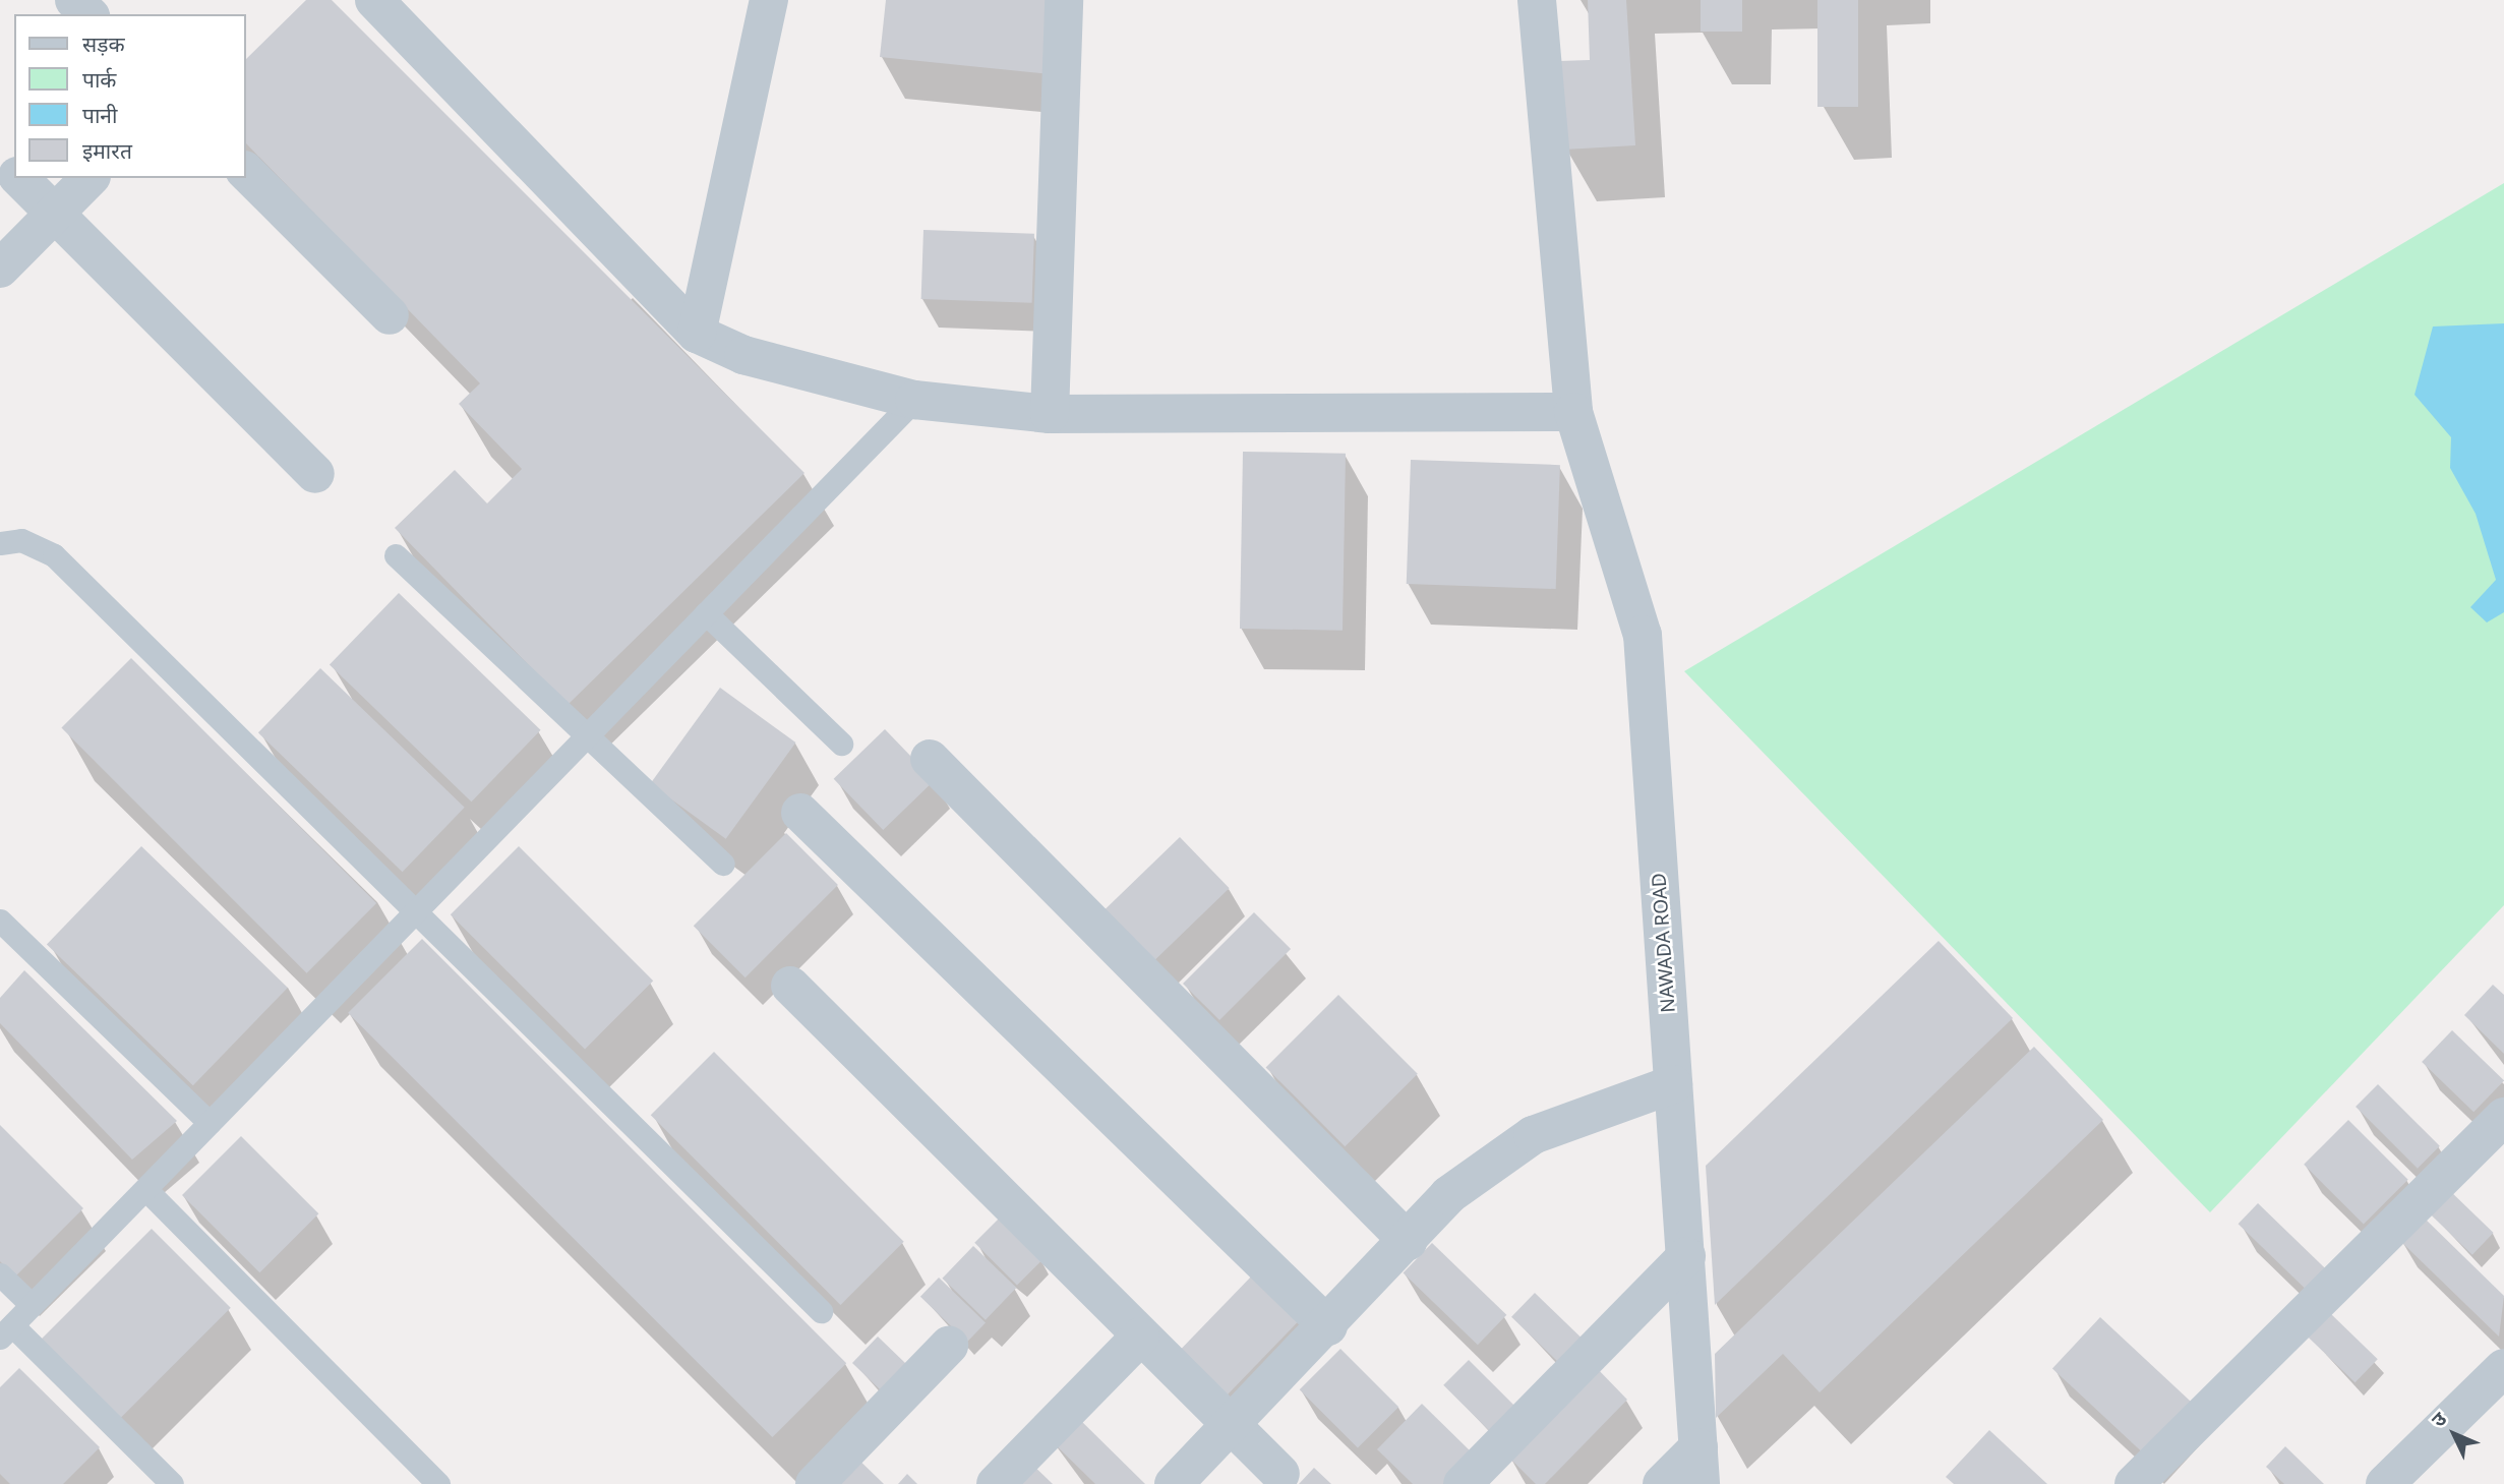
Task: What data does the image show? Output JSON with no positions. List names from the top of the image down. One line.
{"streets":{"street":["NAWADA ROAD"]},"legend":["सड़क","पार्क","पानी","इमारत"],"north":"top left"}
